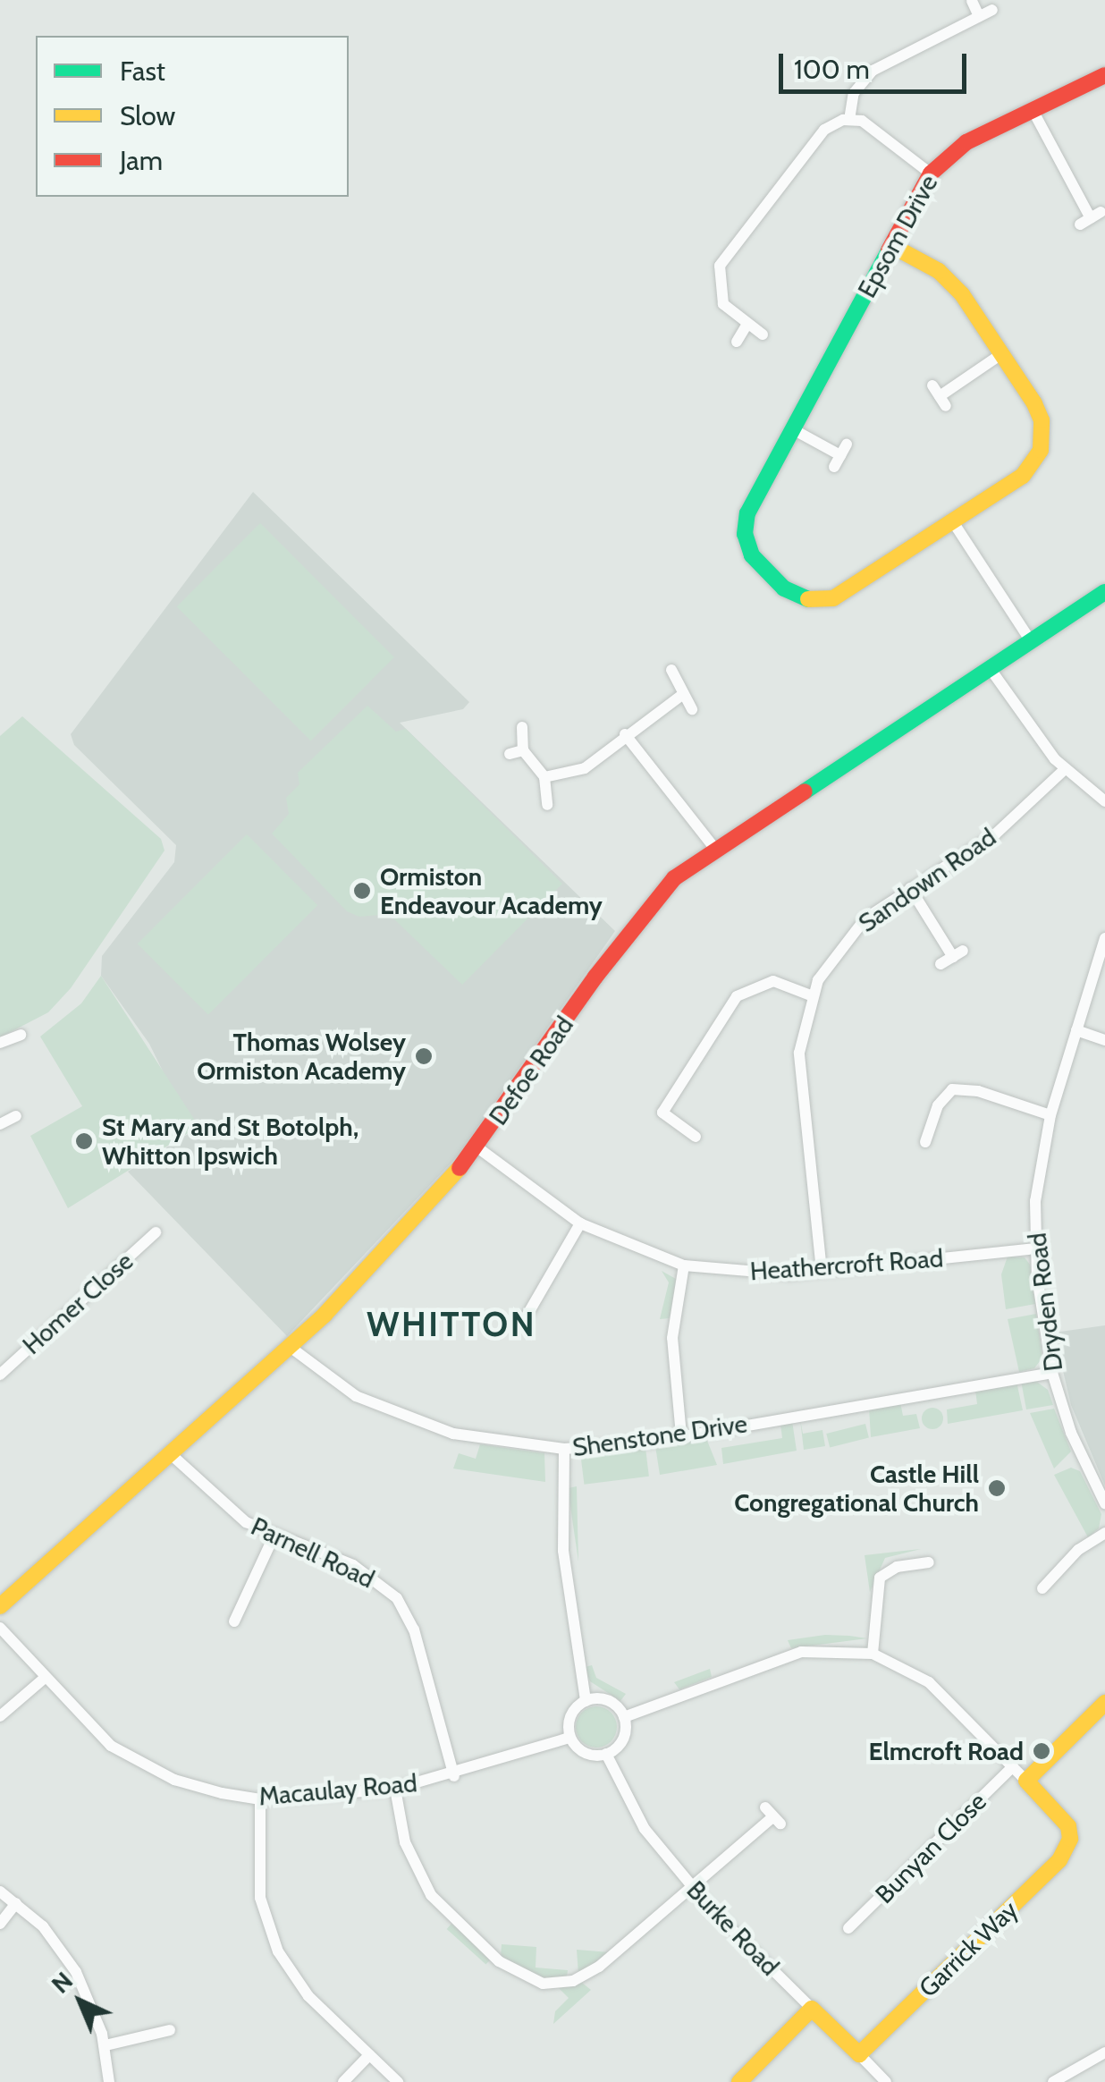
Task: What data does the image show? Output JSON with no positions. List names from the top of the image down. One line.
{"streets":{"street":["Epsom Drive","Sandown Road","Defoe Road","Heathercroft Road","Dryden Road","Homer Close","Shenstone Drive","Parnell Road","Macaulay Road","Bunyan Close","Burke Road","Garrick Way"]},"crossings":[["Sandown Road","Heathercroft Road"],["Defoe Road","Heathercroft Road"],["Defoe Road","Shenstone Drive"],["Defoe Road","Parnell Road"],["Heathercroft Road","Dryden Road"],["Dryden Road","Shenstone Drive"],["Parnell Road","Macaulay Road"],["Macaulay Road","Burke Road"],["Burke Road","Garrick Way"]],"districts":["WHITTON"],"places":["Ormiston Endeavour Academy","Thomas Wolsey Ormiston Academy","St Mary and St Botolph, Whitton Ipswich","Castle Hill Congregational Church","Elmcroft Road"],"legend":["Fast","Slow","Jam"],"scale_bar":"100 m","north":"top left"}
